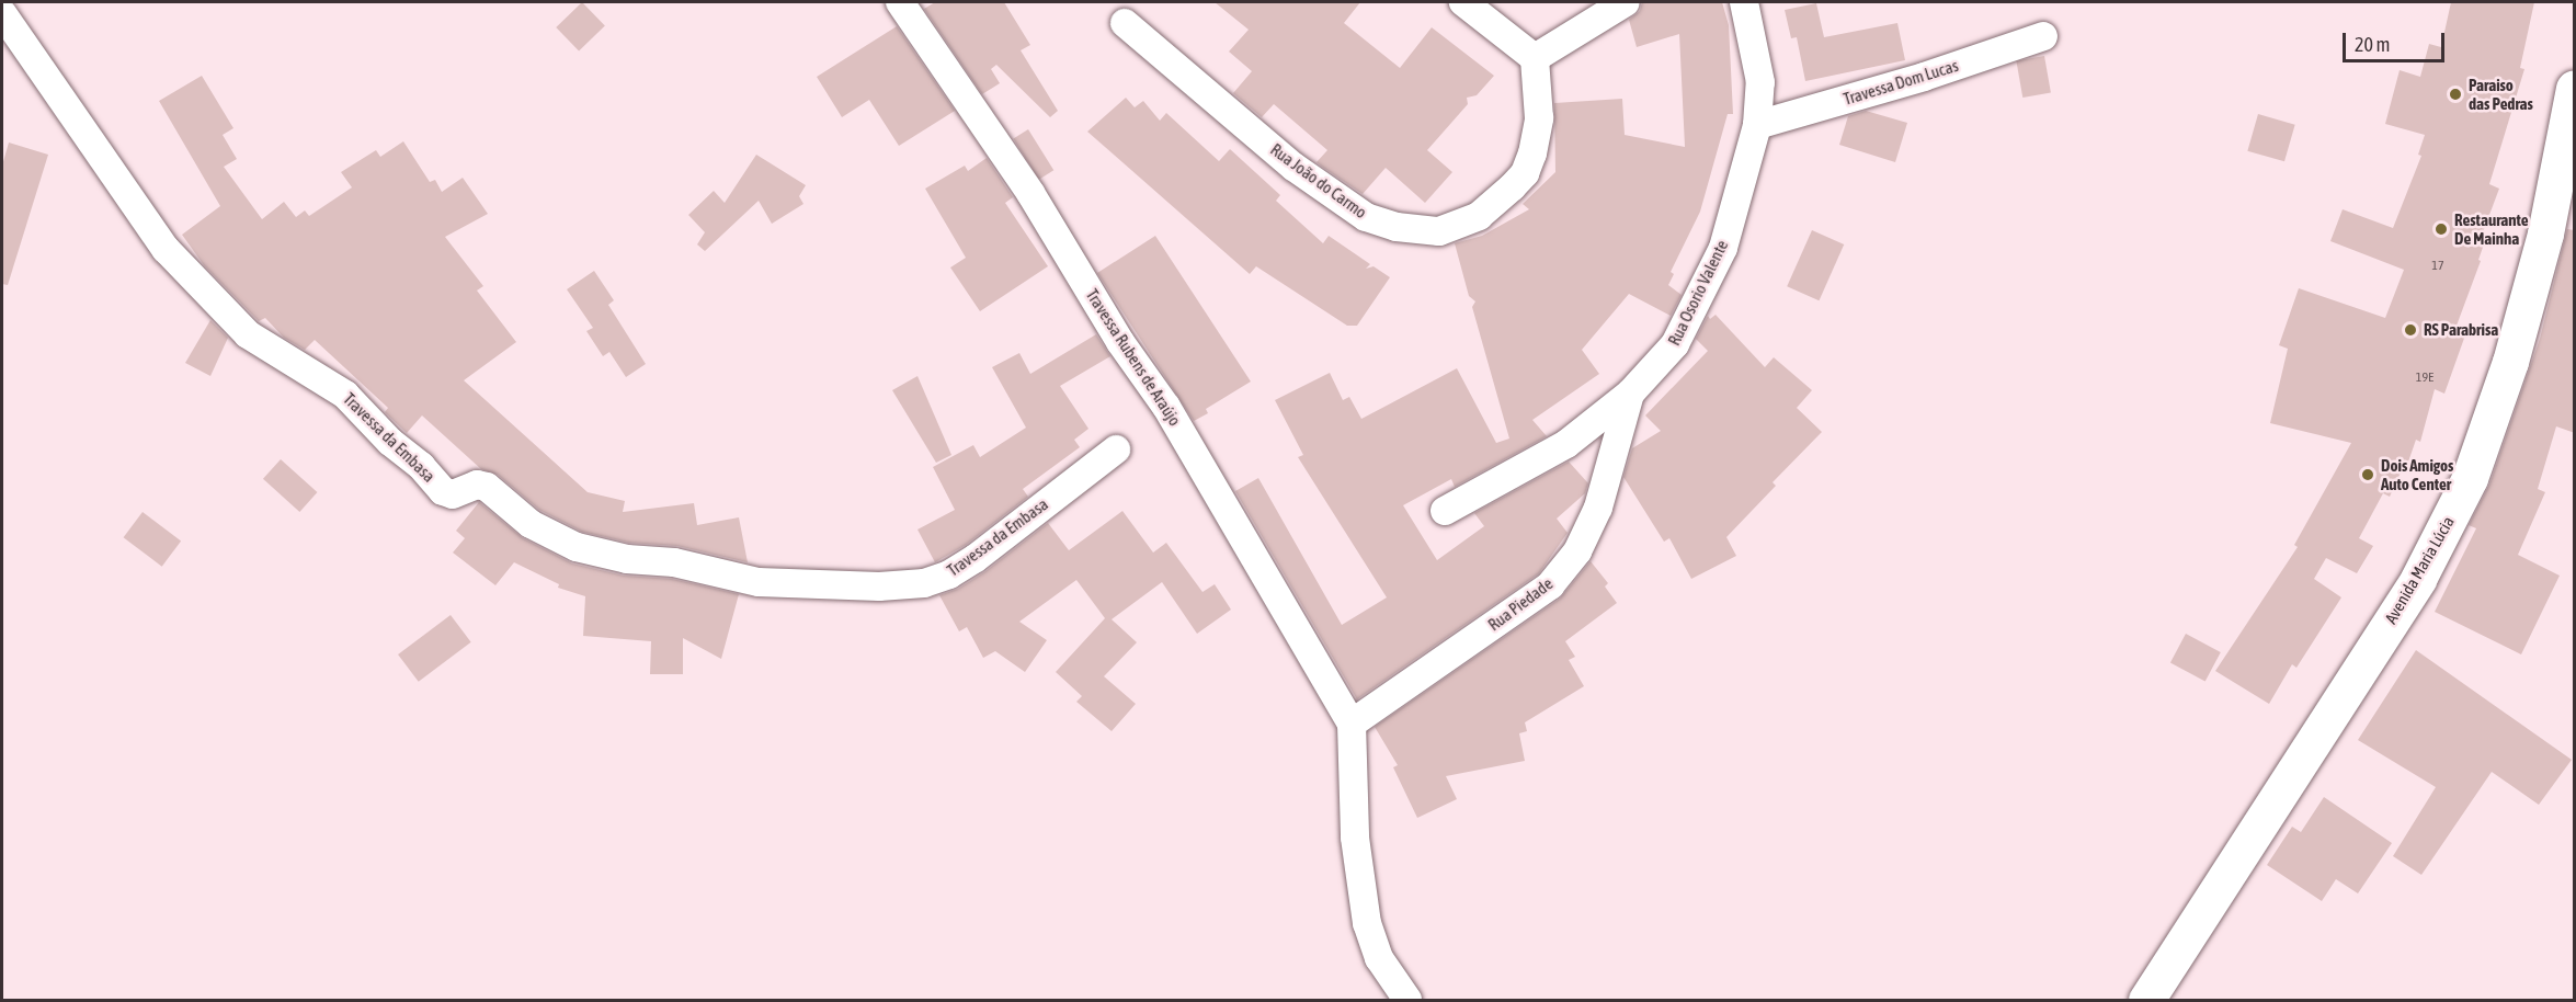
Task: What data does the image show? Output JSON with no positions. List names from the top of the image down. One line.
{"streets":{"main road":["Avenida Maria Lúcia"],"street":["Travessa Dom Lucas","Rua João do Carmo","Rua Osorio Valente","Travessa Rubens de Araújo","Travessa da Embasa","Rua Piedade"]},"crossings":[["Travessa Dom Lucas","Rua Osorio Valente"],["Rua Osorio Valente","Rua Piedade"],["Travessa Rubens de Araújo","Rua Piedade"]],"places":["Paraiso das Pedras","Restaurante De Mainha","RS Parabrisa","Dois Amigos Auto Center"],"house_numbers":["17","19E"],"scale_bar":"20 m"}
